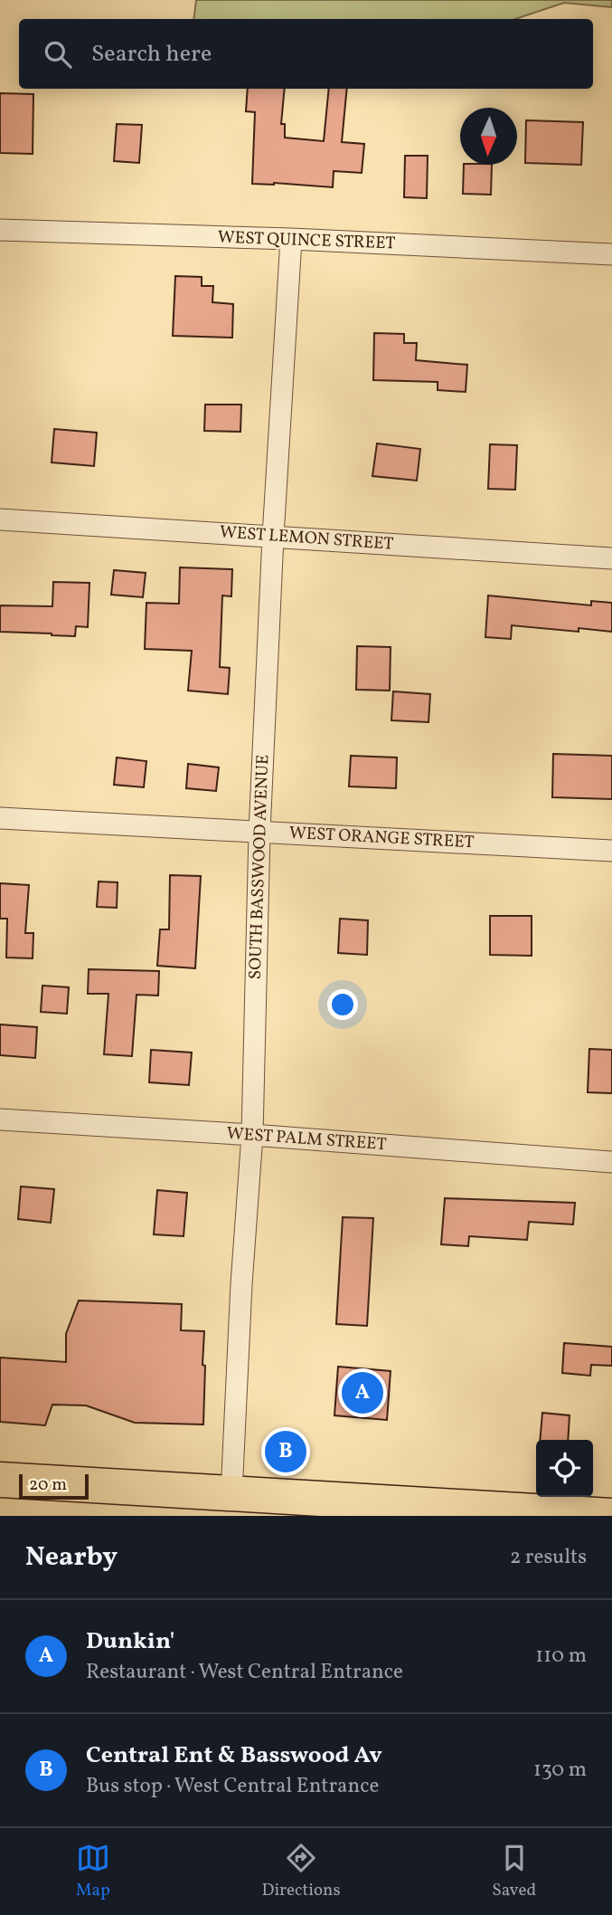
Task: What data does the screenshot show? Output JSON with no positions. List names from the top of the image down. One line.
{"streets":{"street":["WEST QUINCE STREET","WEST LEMON STREET","WEST ORANGE STREET","SOUTH BASSWOOD AVENUE","WEST PALM STREET"]},"crossings":[["WEST QUINCE STREET","SOUTH BASSWOOD AVENUE"],["WEST LEMON STREET","SOUTH BASSWOOD AVENUE"],["WEST ORANGE STREET","SOUTH BASSWOOD AVENUE"],["SOUTH BASSWOOD AVENUE","WEST PALM STREET"]],"scale_bar":"20 m","north":"bottom","page":{"search":"Search here","pins":["A","B"],"scale":"20 m","heading":["Nearby","2 results"],"list":[{"mark":"A","name":"Dunkin'","note":"Restaurant · West Central Entrance","value":"110 m"},{"mark":"B","name":"Central Ent & Basswood Av","note":"Bus stop · West Central Entrance","value":"130 m"}],"nav":["Map","Directions","Saved"]}}
